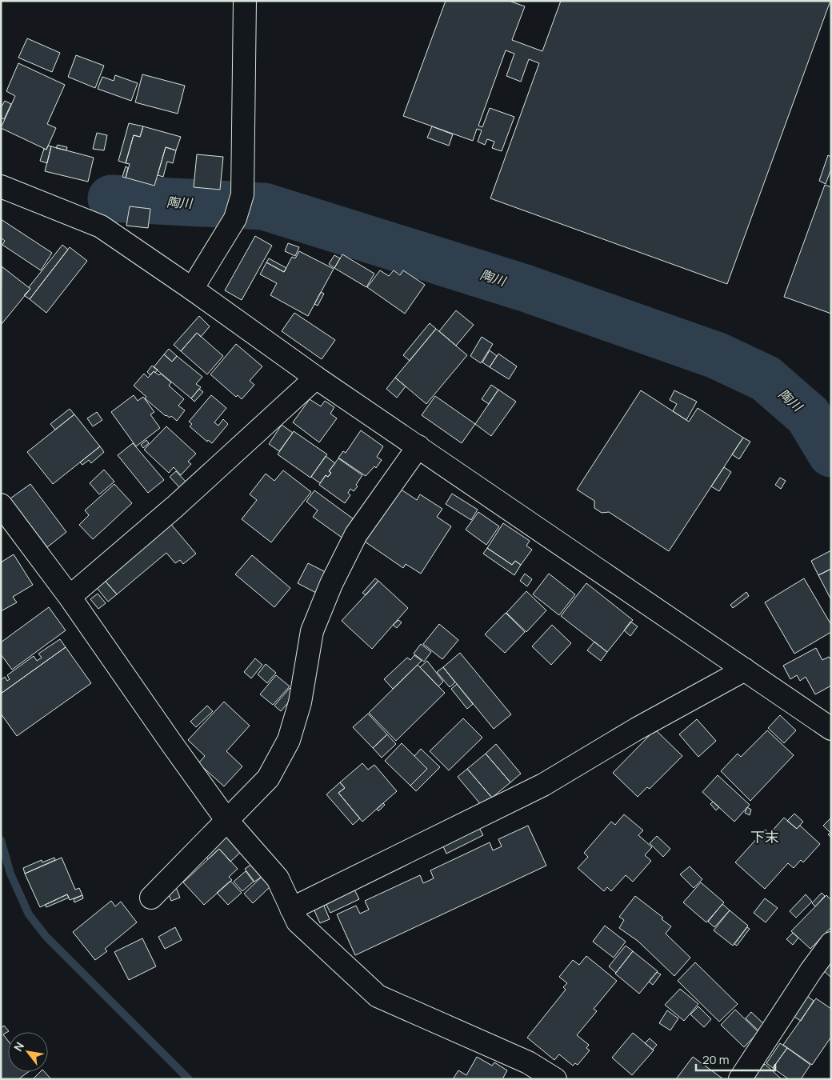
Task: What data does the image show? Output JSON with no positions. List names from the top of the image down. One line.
{"districts":["下末"],"water":["陶川"],"scale_bar":"20 m","north":"top left"}
